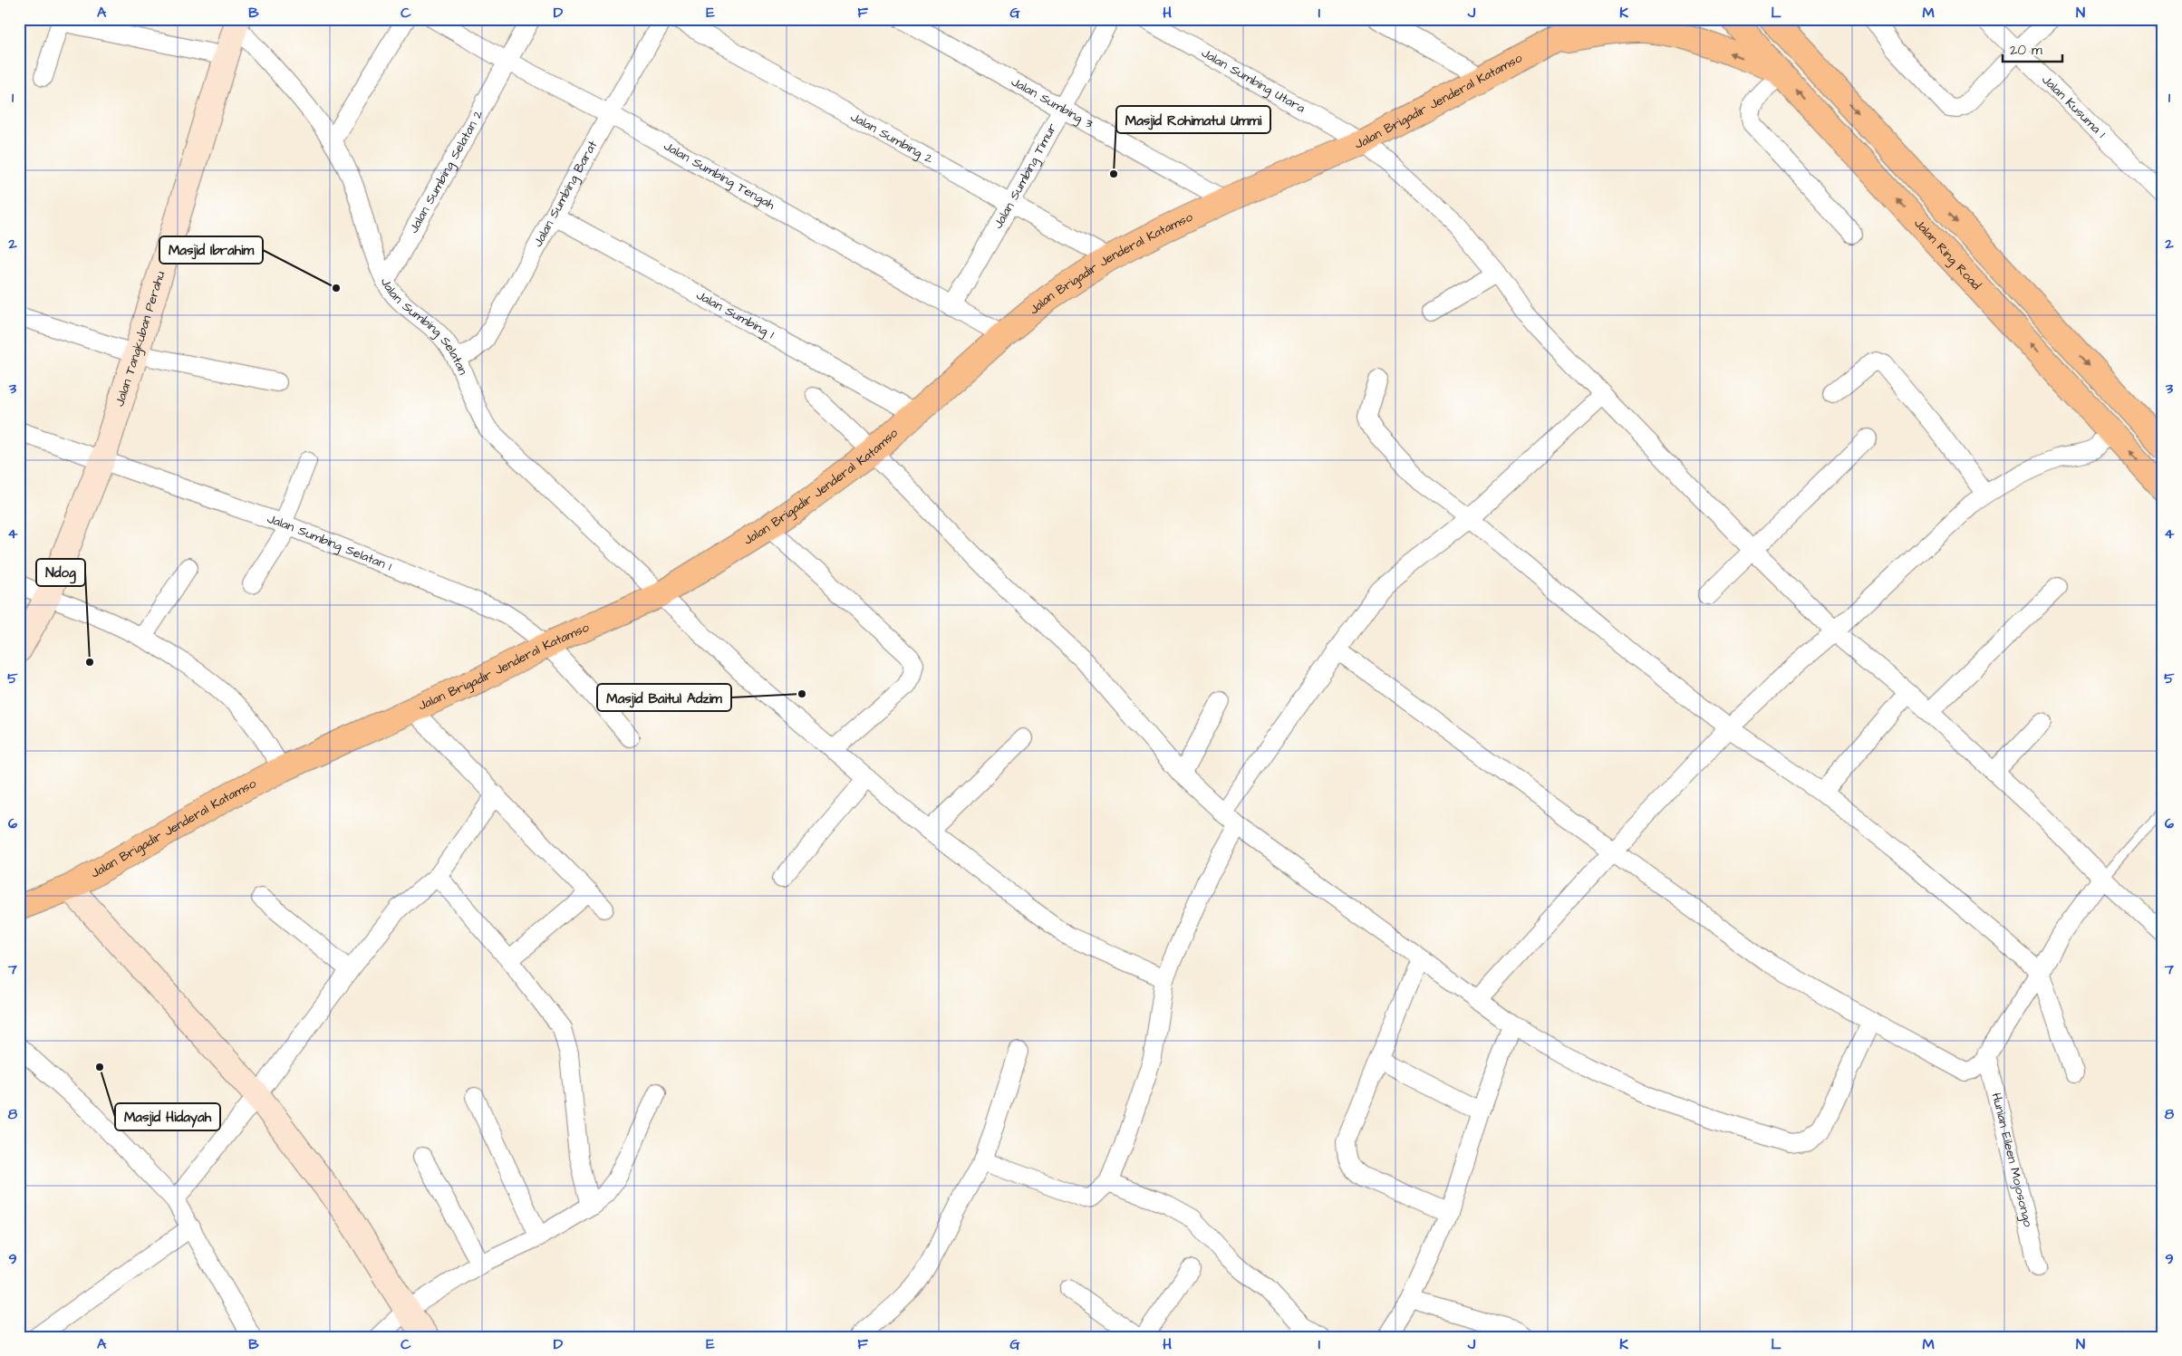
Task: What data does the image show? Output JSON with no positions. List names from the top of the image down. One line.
{"streets":{"highway":["Jalan Brigadir Jenderal Katamso","Jalan Ring Road"],"main road":["Jalan Tangkuban Perahu"],"street":["Jalan Sumbing Utara","Jalan Sumbing 3","Jalan Kusuma 1","Jalan Sumbing 2","Jalan Sumbing Selatan 2","Jalan Sumbing Tengah","Jalan Sumbing Timur","Jalan Sumbing Barat","Jalan Sumbing 1","Jalan Sumbing Selatan","Jalan Sumbing Selatan 1","Hunian Eileen Mojosongo"]},"crossings":[["Jalan Sumbing Utara","Jalan Brigadir Jenderal Katamso"],["Jalan Brigadir Jenderal Katamso","Jalan Sumbing 3"],["Jalan Brigadir Jenderal Katamso","Jalan Sumbing 2"],["Jalan Brigadir Jenderal Katamso","Jalan Sumbing Tengah"],["Jalan Brigadir Jenderal Katamso","Jalan Sumbing 1"],["Jalan Brigadir Jenderal Katamso","Jalan Sumbing Selatan"],["Jalan Brigadir Jenderal Katamso","Jalan Sumbing Selatan 1"],["Jalan Sumbing 3","Jalan Sumbing Timur"],["Jalan Sumbing 2","Jalan Sumbing Timur"],["Jalan Sumbing Selatan 2","Jalan Sumbing Tengah"],["Jalan Sumbing Selatan 2","Jalan Sumbing Selatan"],["Jalan Sumbing Tengah","Jalan Sumbing Timur"],["Jalan Sumbing Tengah","Jalan Sumbing Barat"],["Jalan Sumbing Barat","Jalan Sumbing 1"],["Jalan Sumbing Barat","Jalan Sumbing Selatan"],["Jalan Sumbing Selatan","Jalan Tangkuban Perahu"],["Jalan Tangkuban Perahu","Jalan Sumbing Selatan 1"]],"places":["Masjid Rohimatul Ummi","Masjid Ibrahim","Ndog","Masjid Baitul Adzim","Masjid Hidayah"],"scale_bar":"20 m","grid":{"columns":["A","B","C","D","E","F","G","H","I","J","K","L","M","N"],"rows":["1","2","3","4","5","6","7","8","9"]}}
